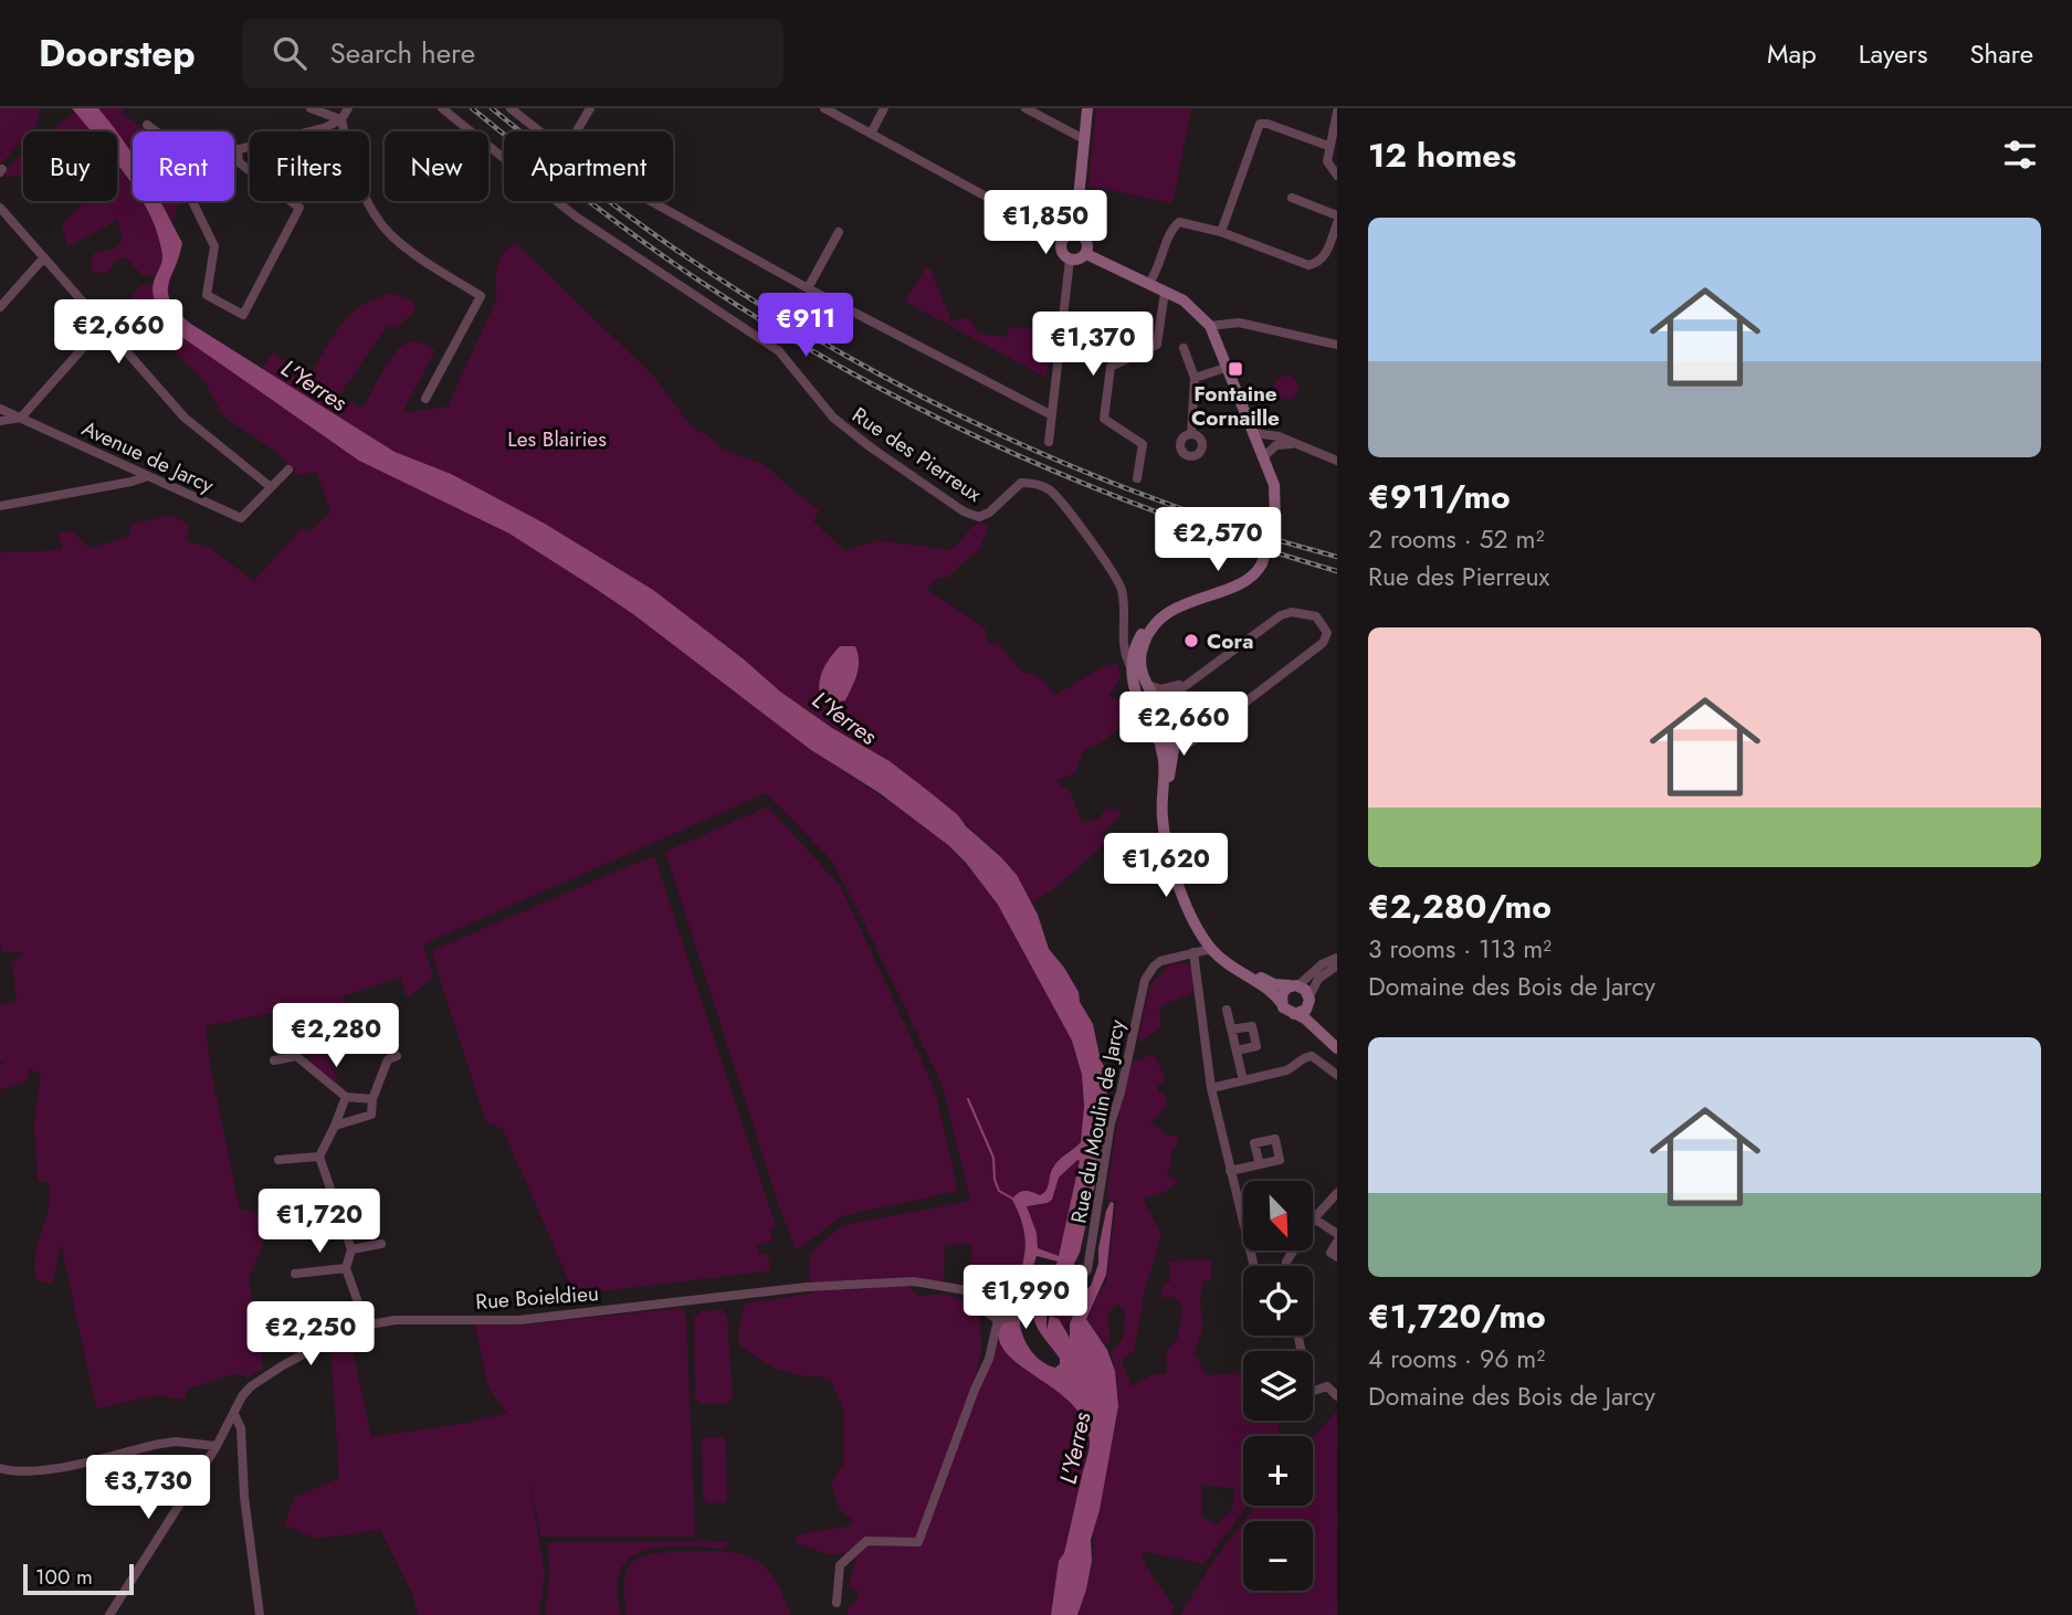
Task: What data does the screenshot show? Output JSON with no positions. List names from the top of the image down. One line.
{"streets":{"street":["Rue des Pierreux","Avenue de Jarcy","Rue du Moulin de Jarcy","Rue Boieldieu"]},"crossings":[["Rue du Moulin de Jarcy","Rue Boieldieu"]],"water":["L'Yerres"],"parks":["Les Blairies"],"places":{"transit":["Fontaine Cornaille"],"other":["Cora"]},"scale_bar":"100 m","north":"bottom right","page":{"header":"Doorstep","search":"Search here","nav":["Map","Layers","Share"],"heading":"12 homes","chip":["Buy","Rent","Filters","New","Apartment"],"price":["€1,850","€911","€2,660","€1,370","€2,570","€2,660","€1,620","€2,280","€1,720","€1,990","€2,250","€3,730"],"list":[{"name":"€911/mo","note":"2 rooms · 52 m² · Rue des Pierreux"},{"name":"€2,280/mo","note":"3 rooms · 113 m² · Domaine des Bois de Jarcy"},{"name":"€1,720/mo","note":"4 rooms · 96 m² · Domaine des Bois de Jarcy"}],"map_buttons":["+","−"],"scale":"100 m"}}
